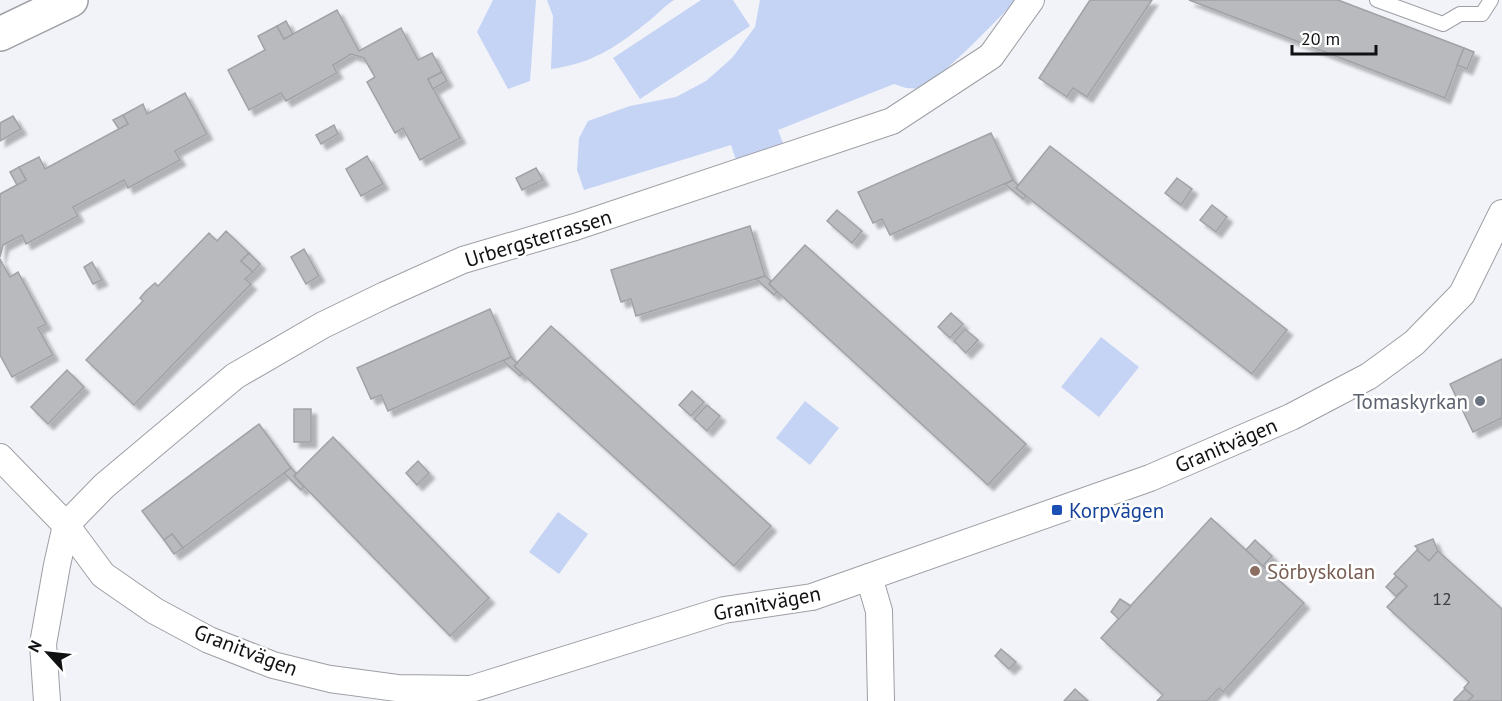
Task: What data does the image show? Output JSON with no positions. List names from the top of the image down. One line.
{"streets":{"street":["Urbergsterrassen","Granitvägen"]},"crossings":[["Urbergsterrassen","Granitvägen"]],"places":{"other":["Tomaskyrkan","Sörbyskolan"],"transit":["Korpvägen"]},"house_numbers":["12"],"scale_bar":"20 m","north":"top left"}
